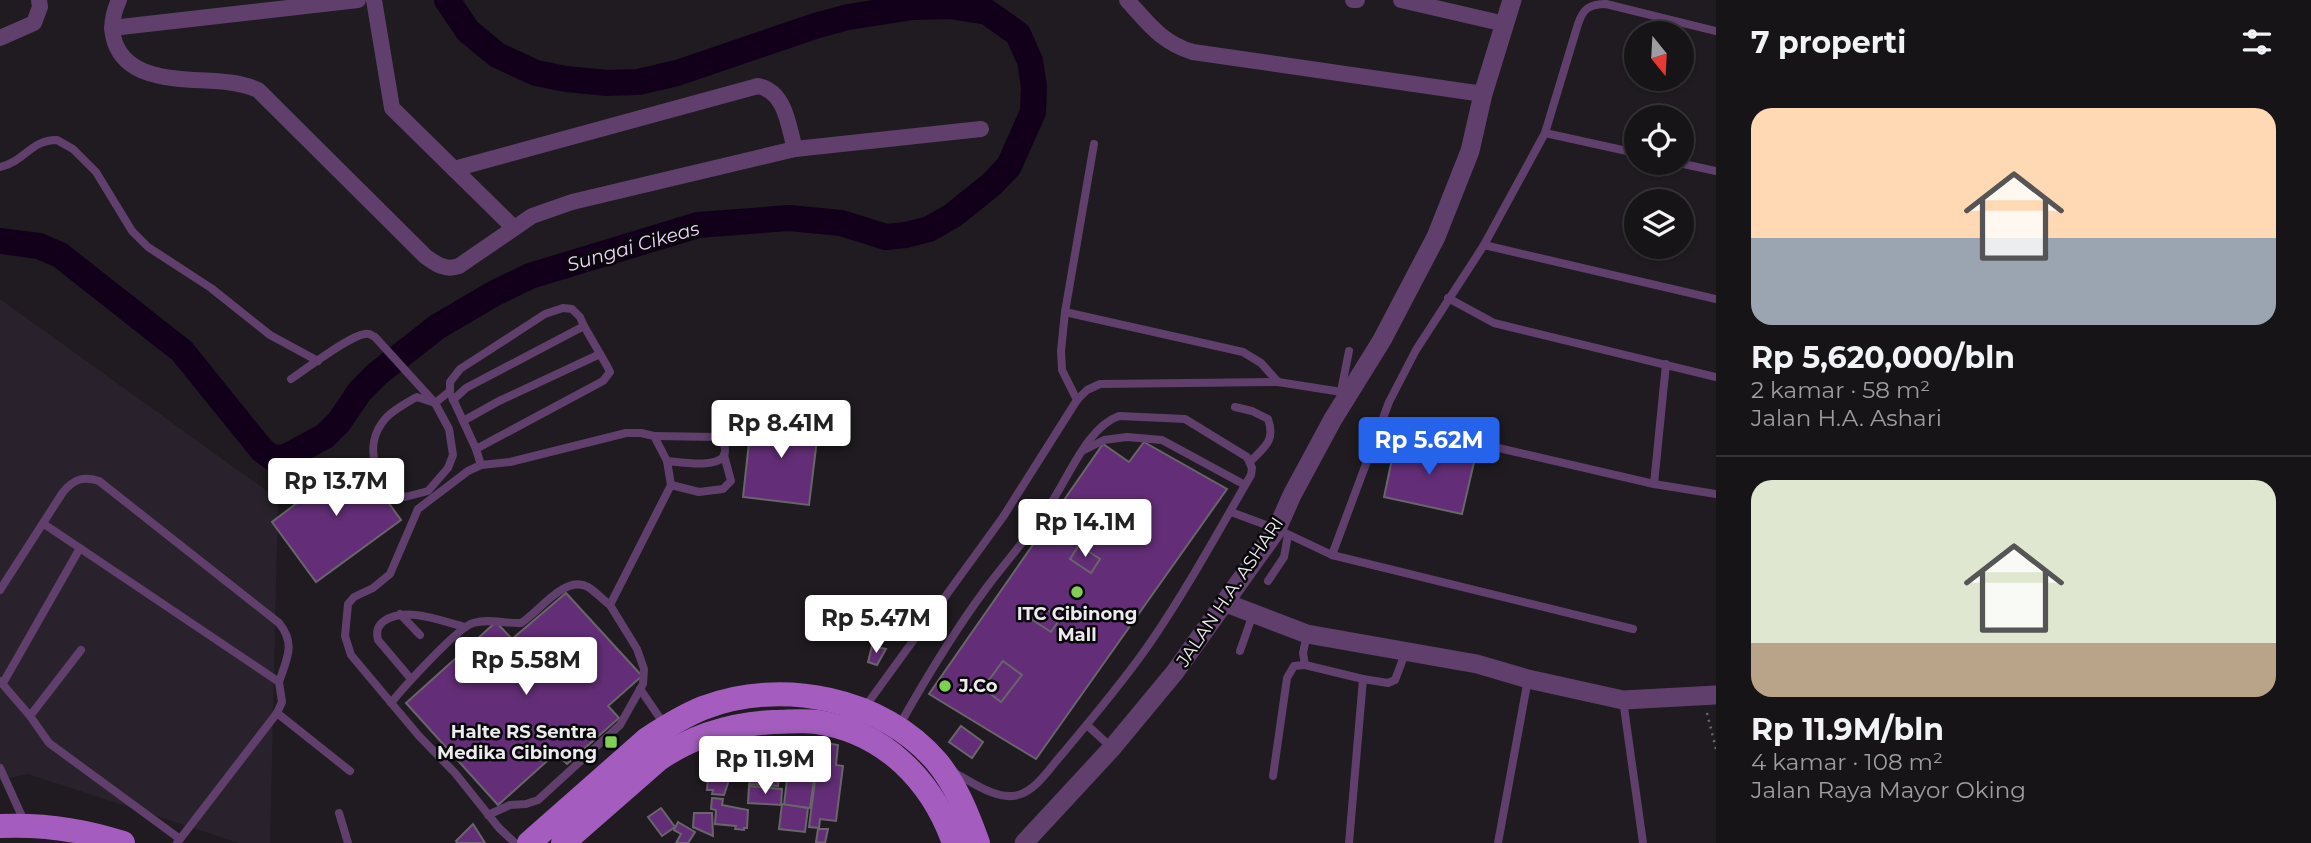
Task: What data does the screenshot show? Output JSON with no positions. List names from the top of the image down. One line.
{"streets":{"street":["JALAN H.A. ASHARI"]},"water":["Sungai Cikeas"],"places":{"other":["ITC Cibinong Mall","J.Co"],"transit":["Halte RS Sentra Medika Cibinong"]},"north":"bottom","page":{"heading":"7 properti","list":[{"name":"Rp 5,620,000/bln","note":"2 kamar · 58 m² · Jalan H.A. Ashari"},{"name":"Rp 11.9M/bln","note":"4 kamar · 108 m² · Jalan Raya Mayor Oking"}],"price":["Rp 8.41M","Rp 5.62M","Rp 13.7M","Rp 14.1M","Rp 5.47M","Rp 5.58M","Rp 11.9M"]}}
